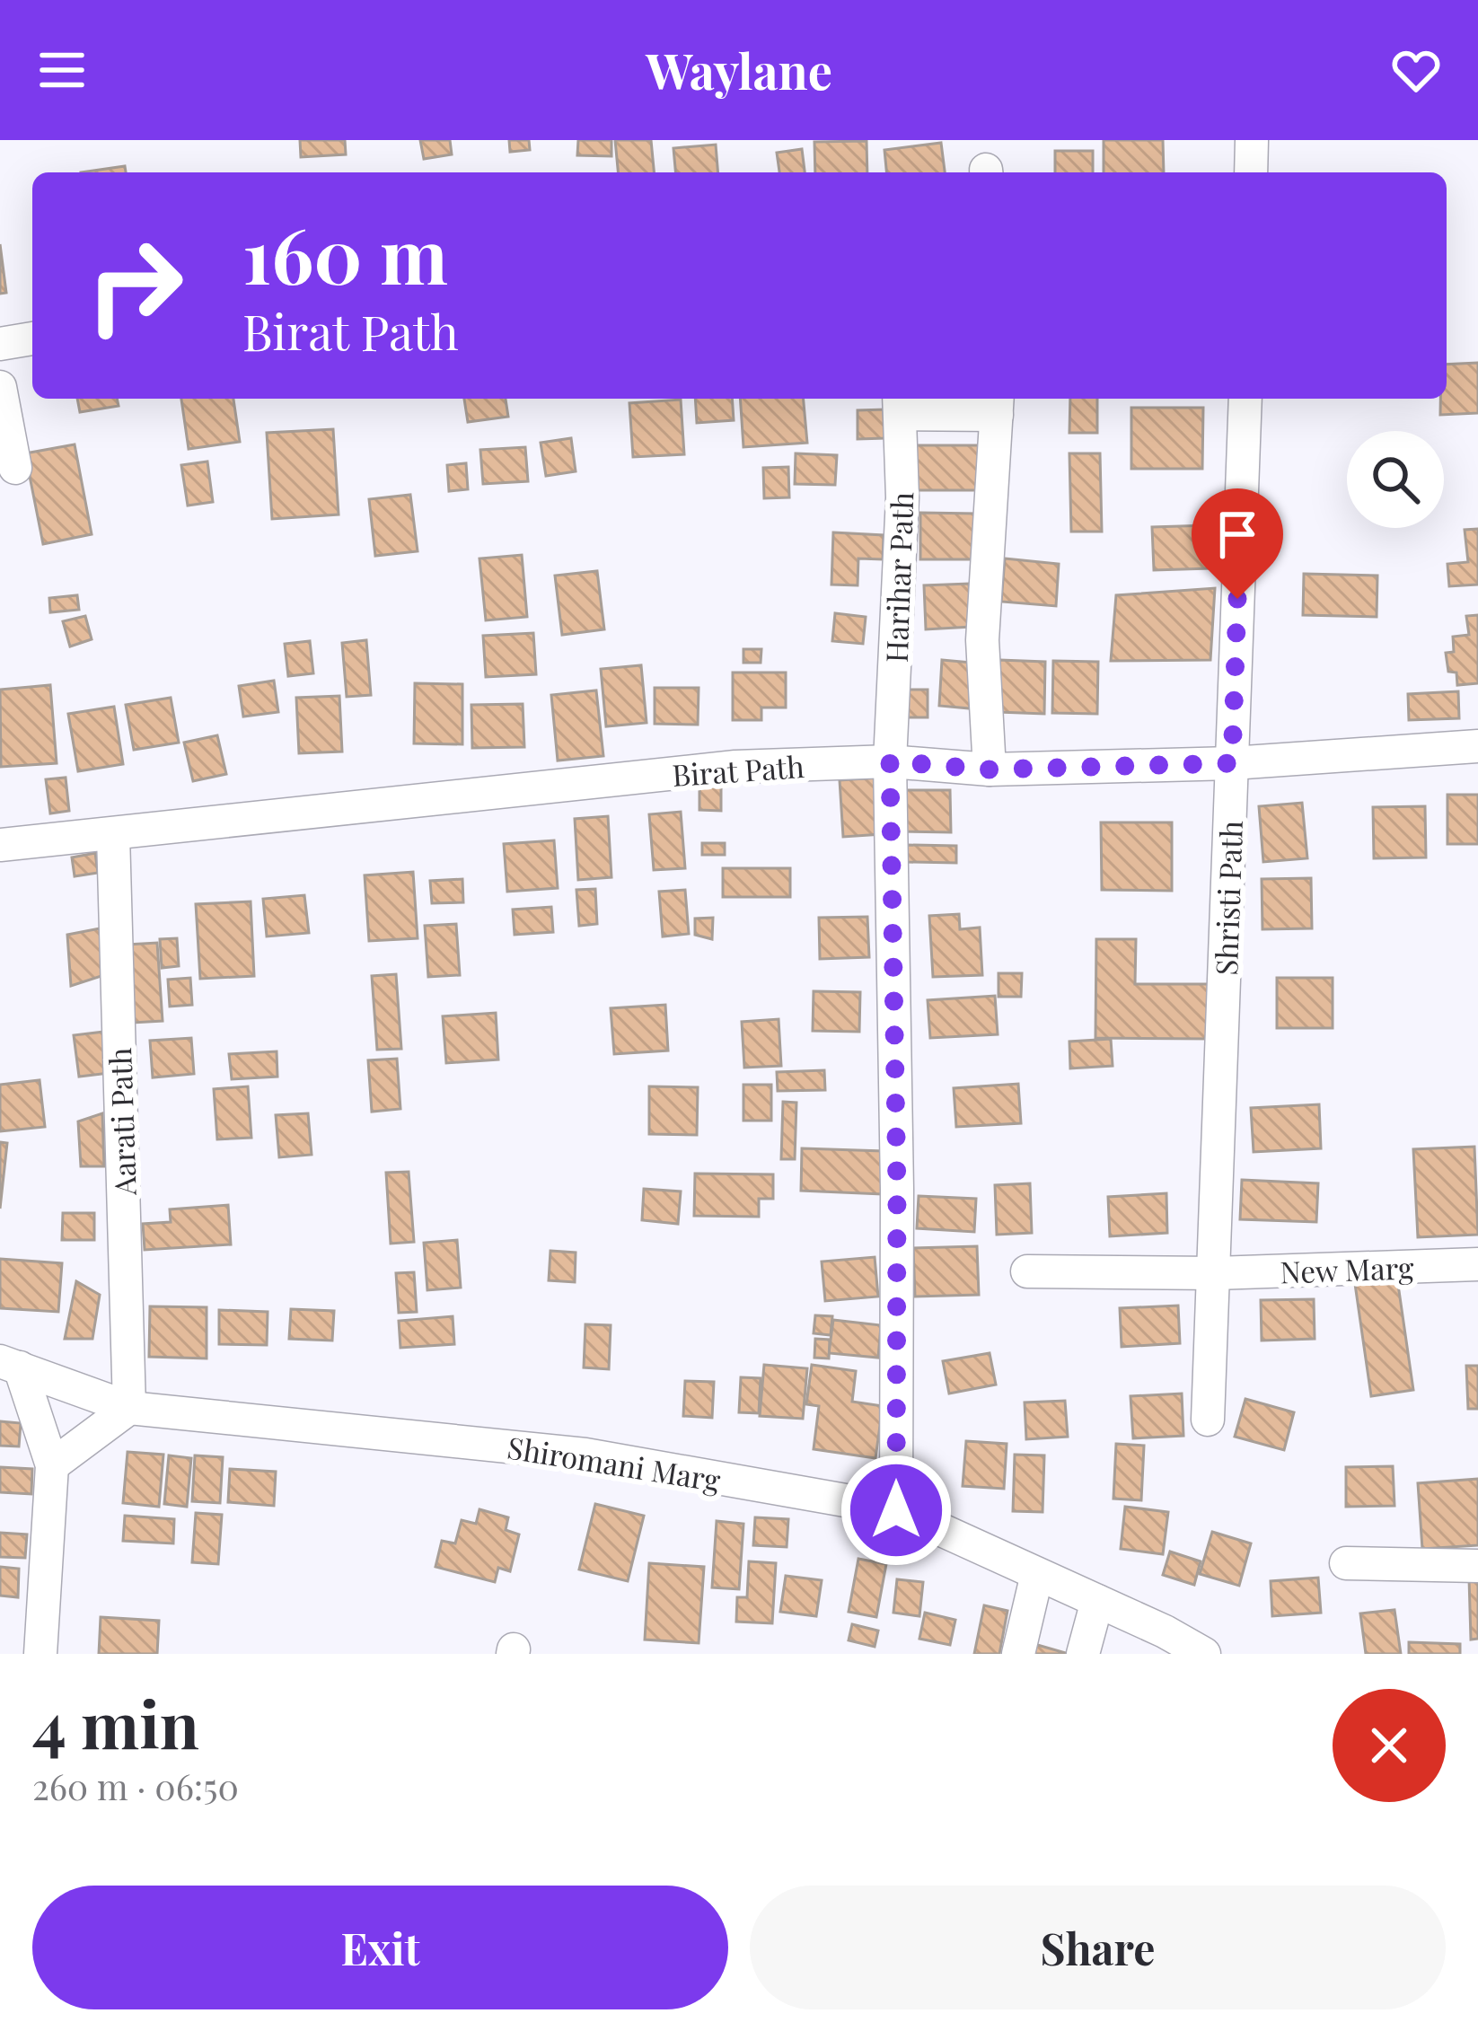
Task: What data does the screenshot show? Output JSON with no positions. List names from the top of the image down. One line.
{"streets":{"street":["Harihar Path","Birat Path","Shristi Path","Aarati Path","New Marg","Shiromani Marg"]},"crossings":[["Harihar Path","Birat Path"],["Harihar Path","Shiromani Marg"],["Birat Path","Shristi Path"],["Birat Path","Aarati Path"],["Shristi Path","New Marg"],["Aarati Path","Shiromani Marg"]],"page":{"header":"Waylane","turn":["160 m","Birat Path"],"heading":["4 min","260 m · 06:50"],"buttons":["Exit","Share"]}}
